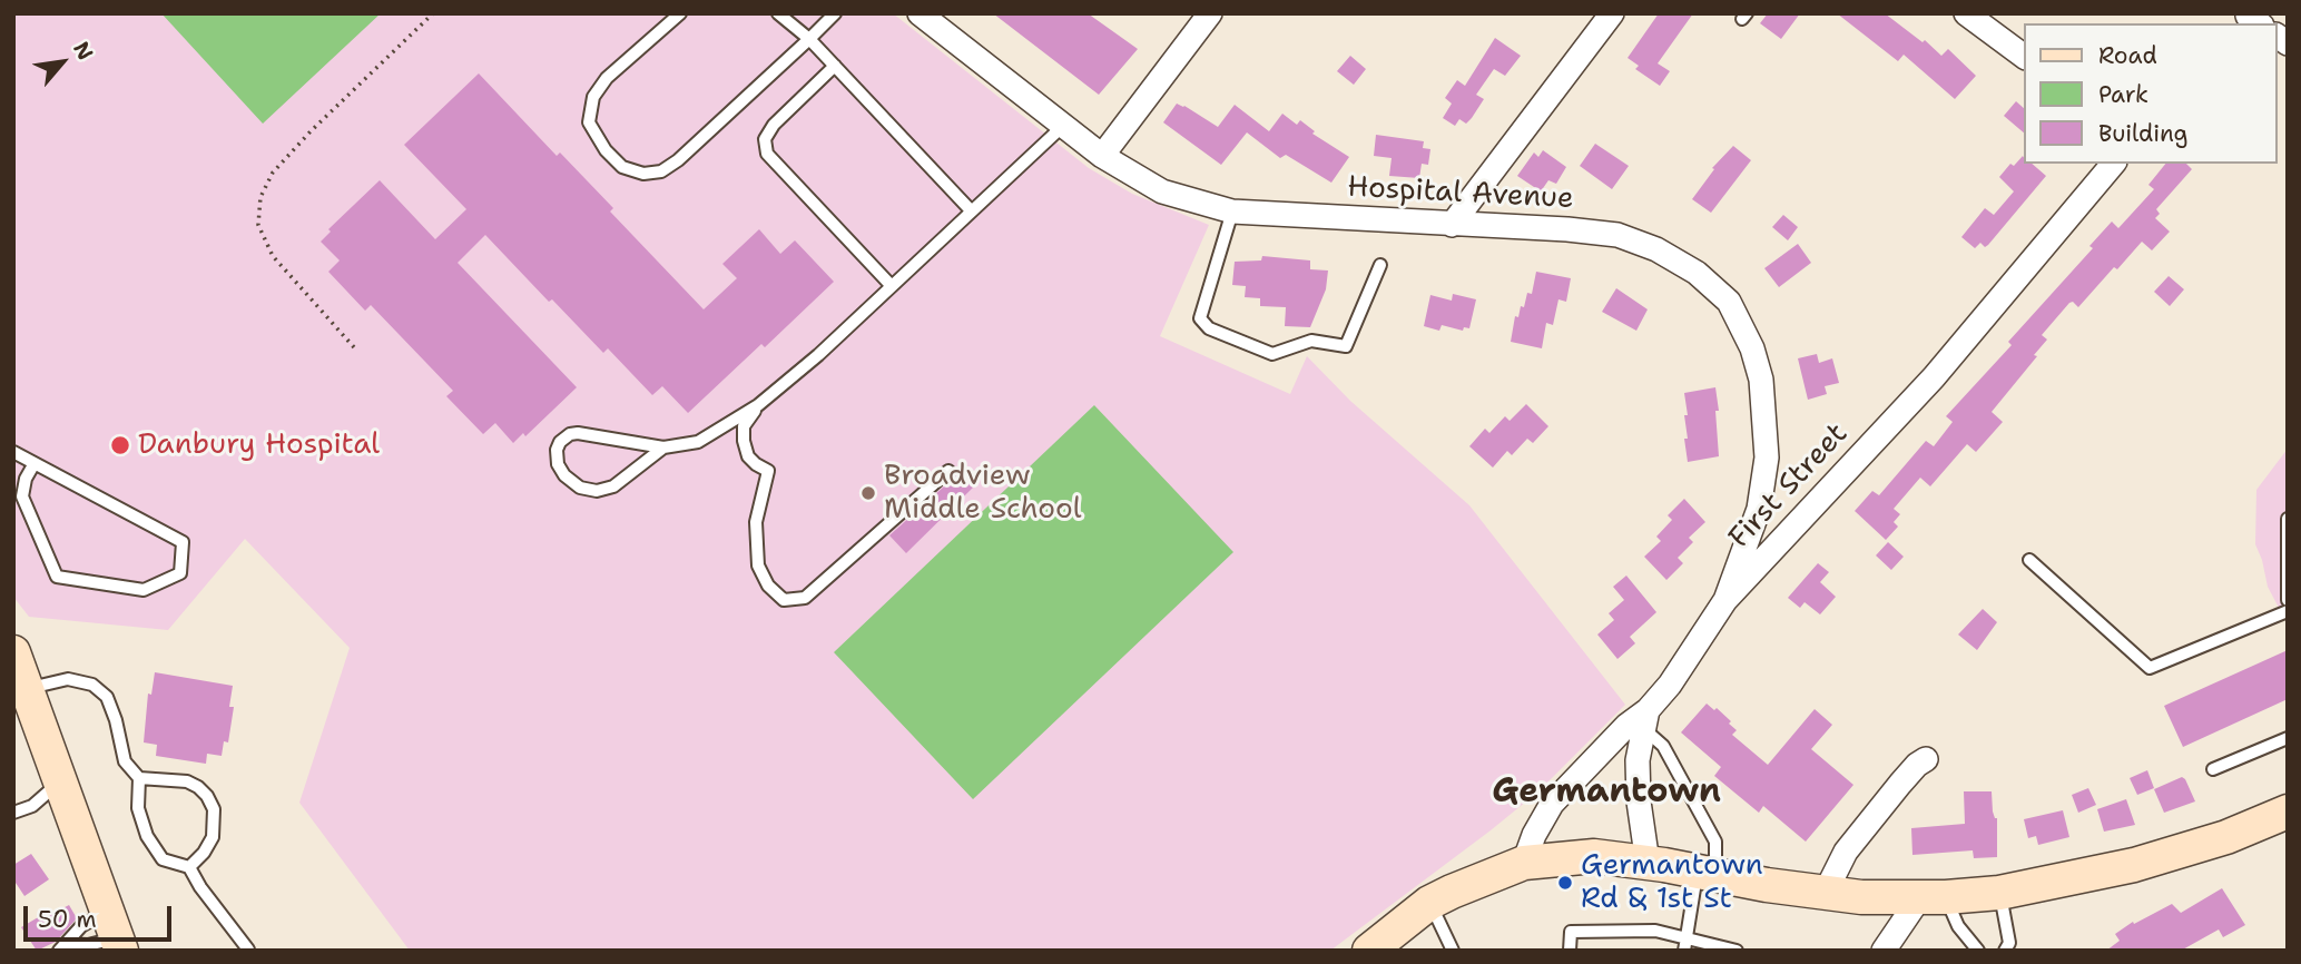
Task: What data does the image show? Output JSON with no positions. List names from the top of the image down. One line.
{"streets":{"street":["Hospital Avenue","First Street"]},"crossings":[["Hospital Avenue","First Street"]],"districts":["Germantown"],"places":["Danbury Hospital","Broadview Middle School","Germantown Rd & 1st St"],"legend":["Road","Park","Building"],"scale_bar":"50 m","north":"top right"}
